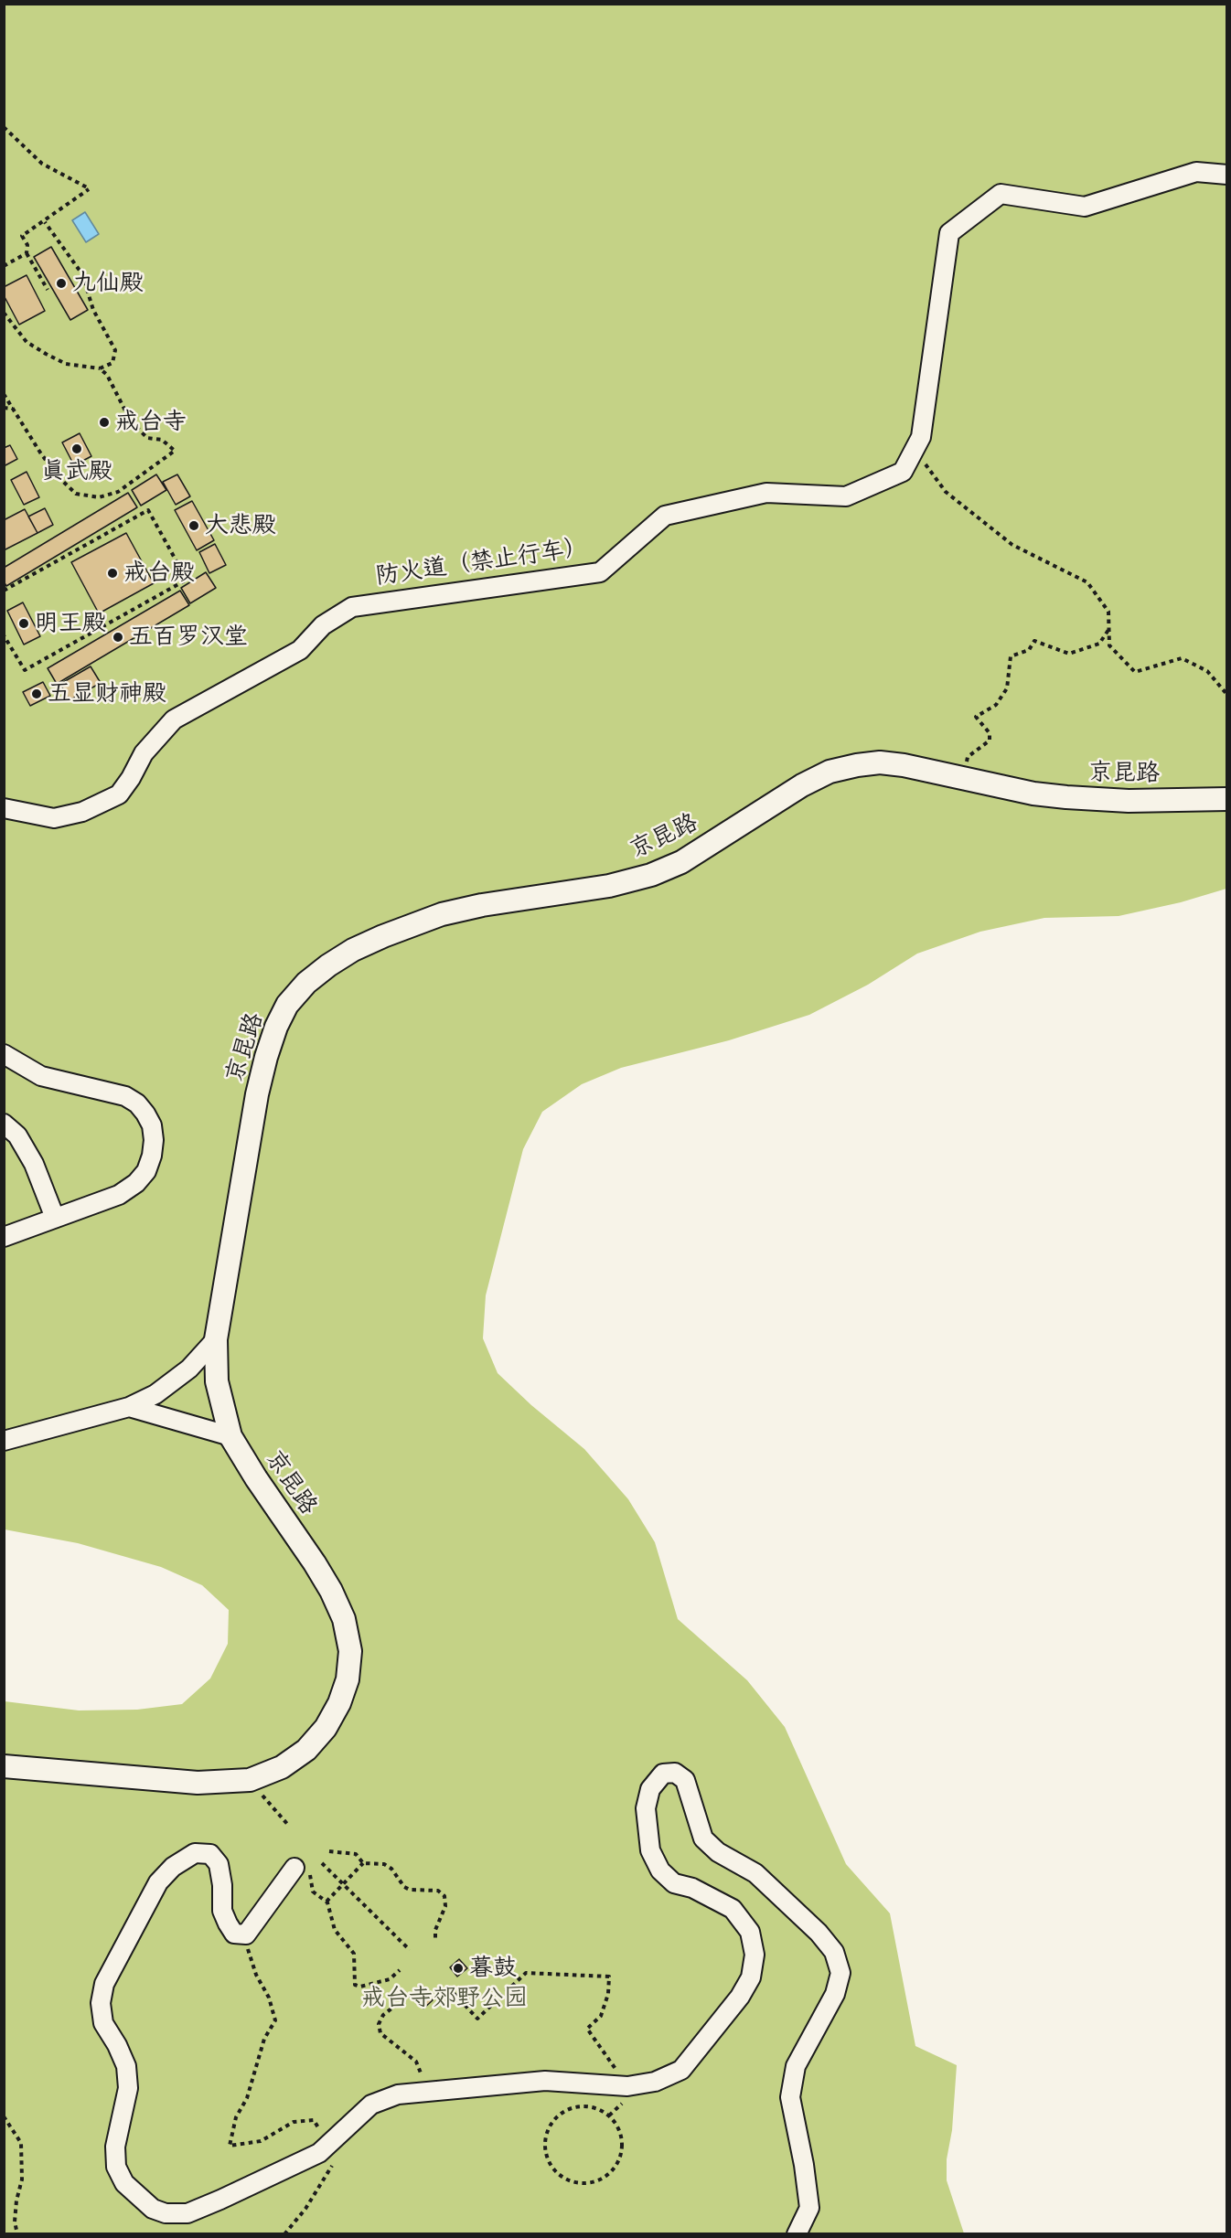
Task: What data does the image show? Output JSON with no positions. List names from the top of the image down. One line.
{"streets":{"main road":["京昆路"],"street":["防火道（禁止行车）"]},"parks":["戒台寺郊野公园"],"places":["九仙殿","戒台寺","真武殿","大悲殿","戒台殿","明王殿","五百罗汉堂","五显财神殿","暮鼓"]}
